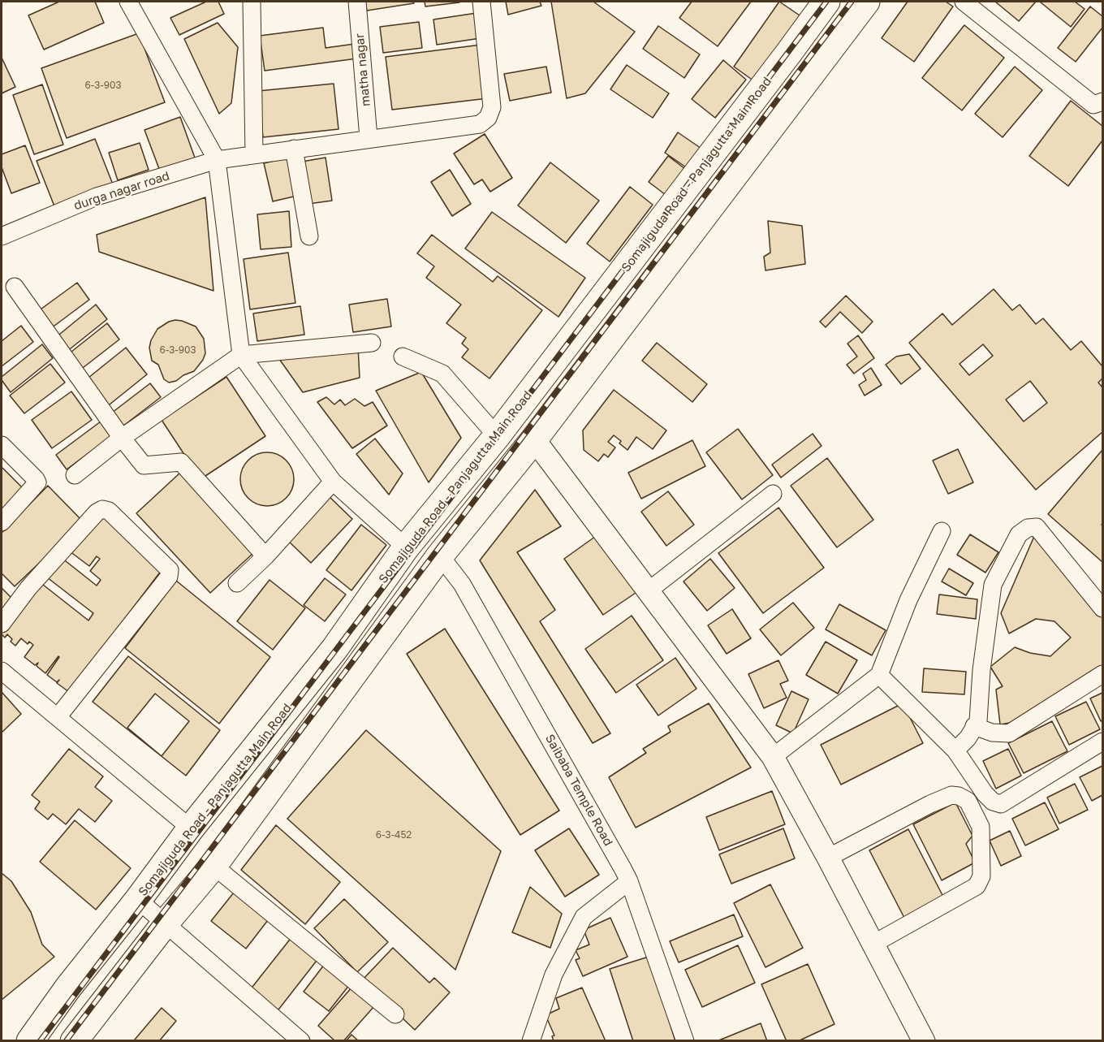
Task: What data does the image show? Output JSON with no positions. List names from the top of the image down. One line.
{"streets":{"highway":["Somajiguda Road - Panjagutta Main Road"],"street":["matha nagar","durga nagar road","Saibaba Temple Road"]},"crossings":[["matha nagar","durga nagar road"]],"house_numbers":["6-3-903","6-3-903","6-3-452"]}
